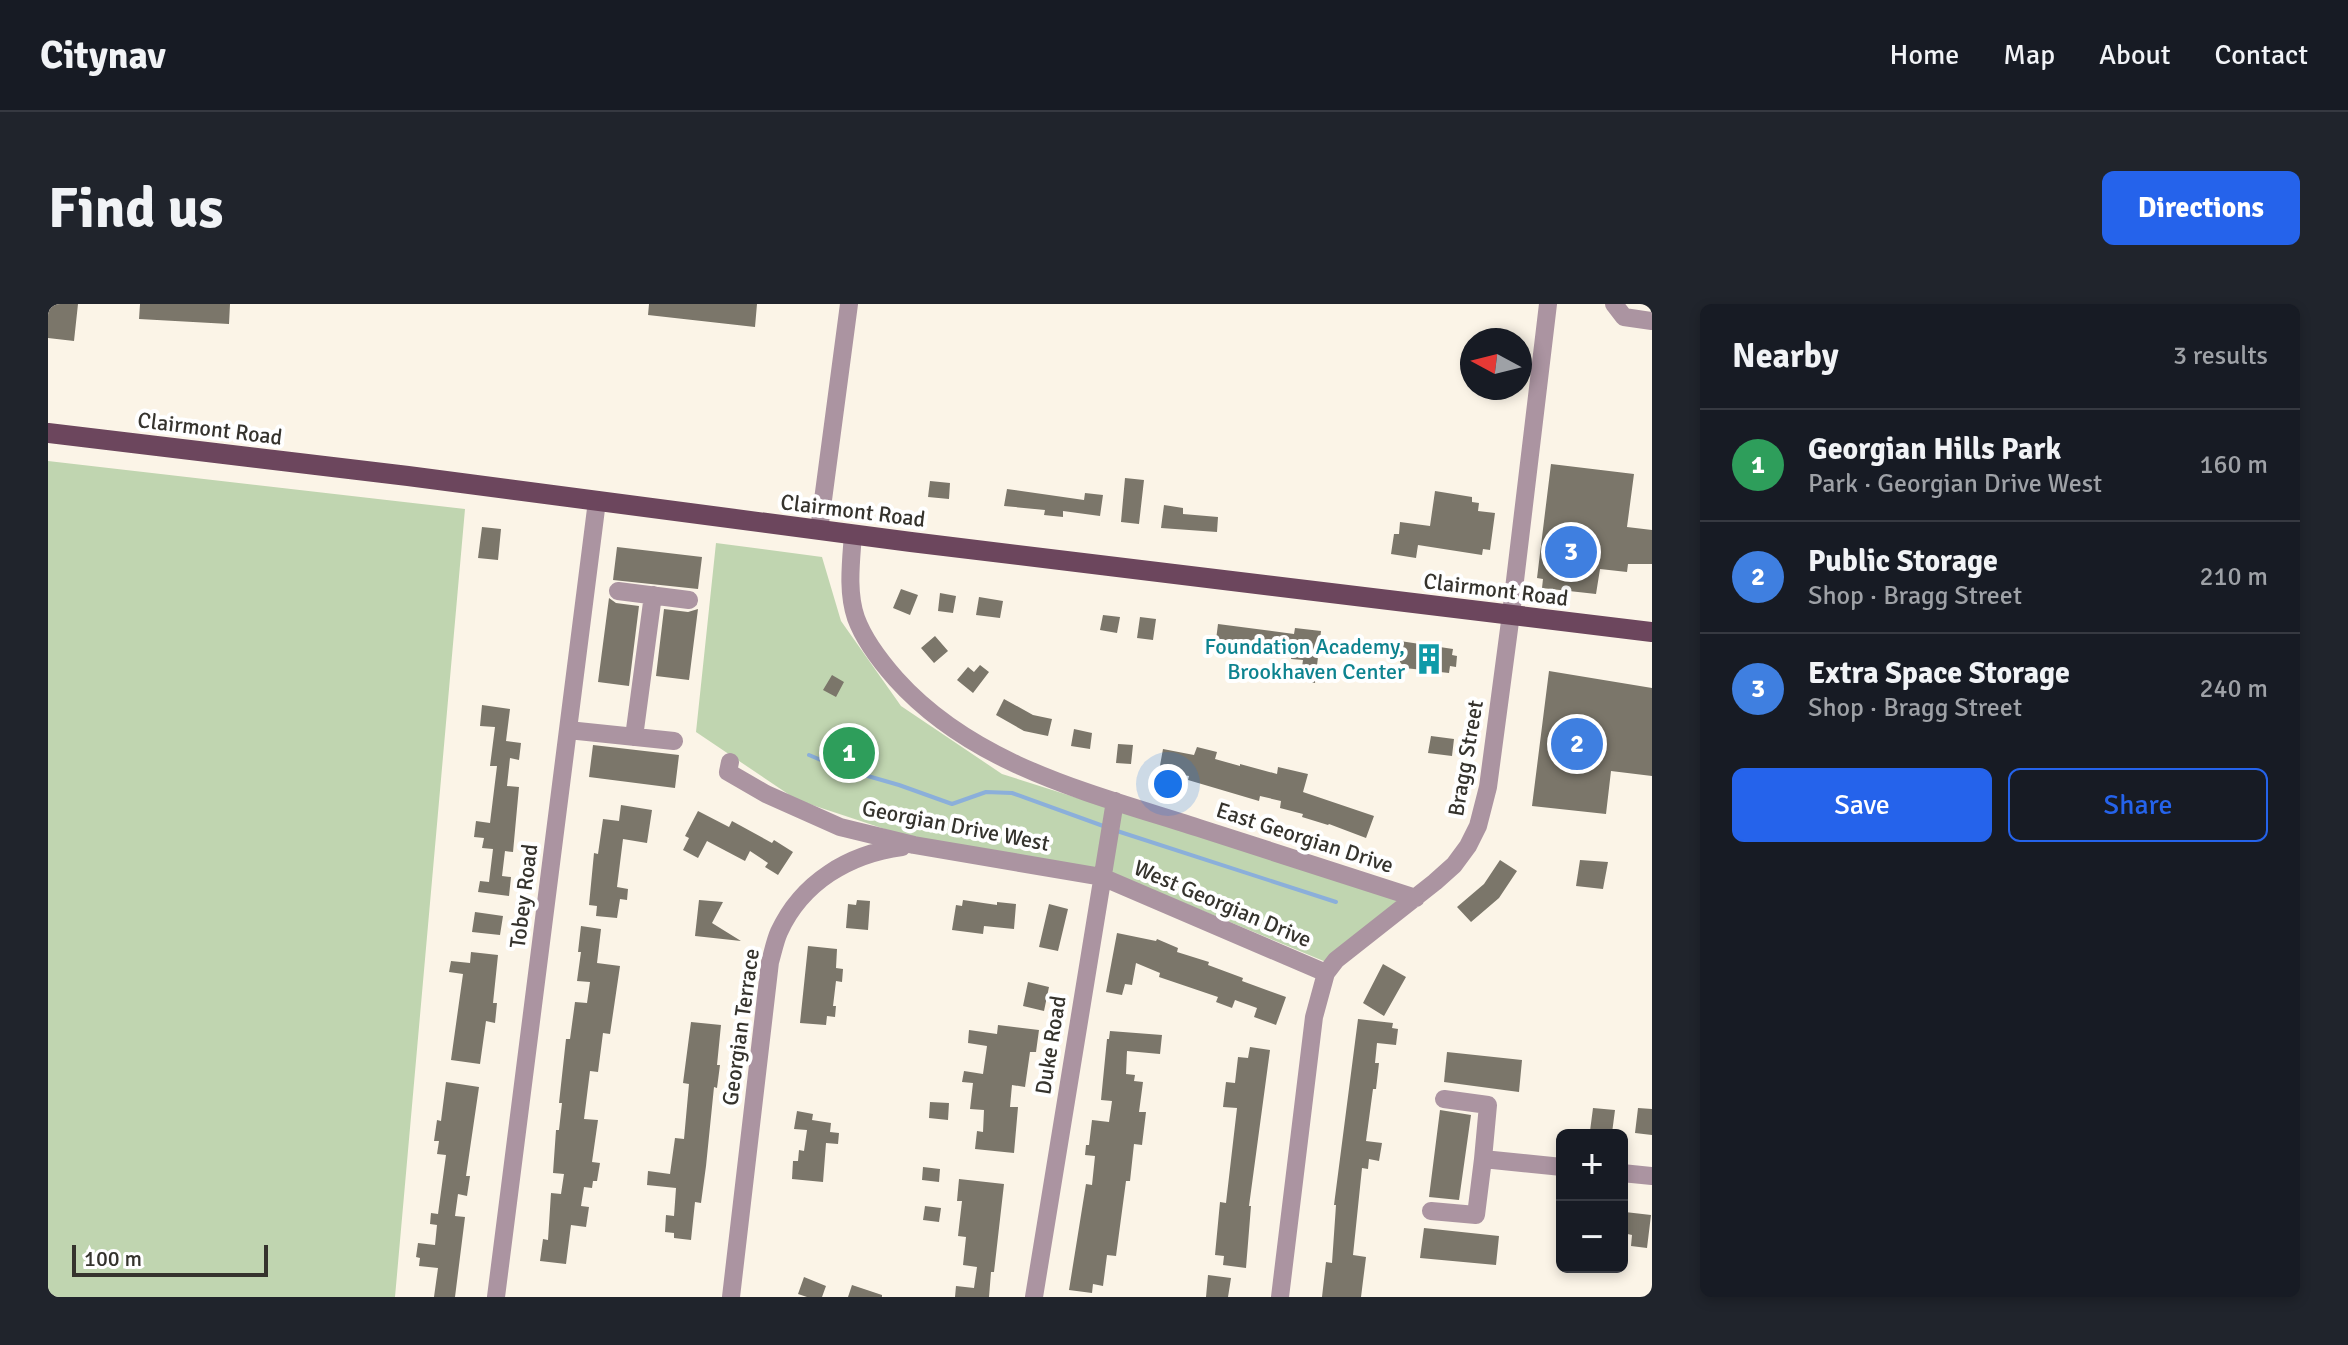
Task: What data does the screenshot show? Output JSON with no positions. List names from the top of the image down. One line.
{"streets":{"main road":["Clairmont Road"],"street":["Bragg Street","Georgian Drive West","East Georgian Drive","Tobey Road","West Georgian Drive","Georgian Terrace","Duke Road"]},"crossings":[["Clairmont Road","Bragg Street"],["Clairmont Road","East Georgian Drive"],["Clairmont Road","Tobey Road"],["Bragg Street","East Georgian Drive"],["Bragg Street","West Georgian Drive"],["Georgian Drive West","West Georgian Drive"],["Georgian Drive West","Georgian Terrace"],["Georgian Drive West","Duke Road"],["East Georgian Drive","Duke Road"],["West Georgian Drive","Duke Road"]],"places":{"building":["Foundation Academy, Brookhaven Center"]},"scale_bar":"100 m","north":"left","page":{"header":"Citynav","nav":["Home","Map","About","Contact"],"buttons":["Directions",["Save","Share"]],"title":"Find us","heading":["Nearby","3 results"],"list":[{"mark":"1","name":"Georgian Hills Park","note":"Park · Georgian Drive West","value":"160 m"},{"mark":"2","name":"Public Storage","note":"Shop · Bragg Street","value":"210 m"},{"mark":"3","name":"Extra Space Storage","note":"Shop · Bragg Street","value":"240 m"}],"pins":["3","2","1"],"map_buttons":["+","−"],"scale":"100 m"}}
